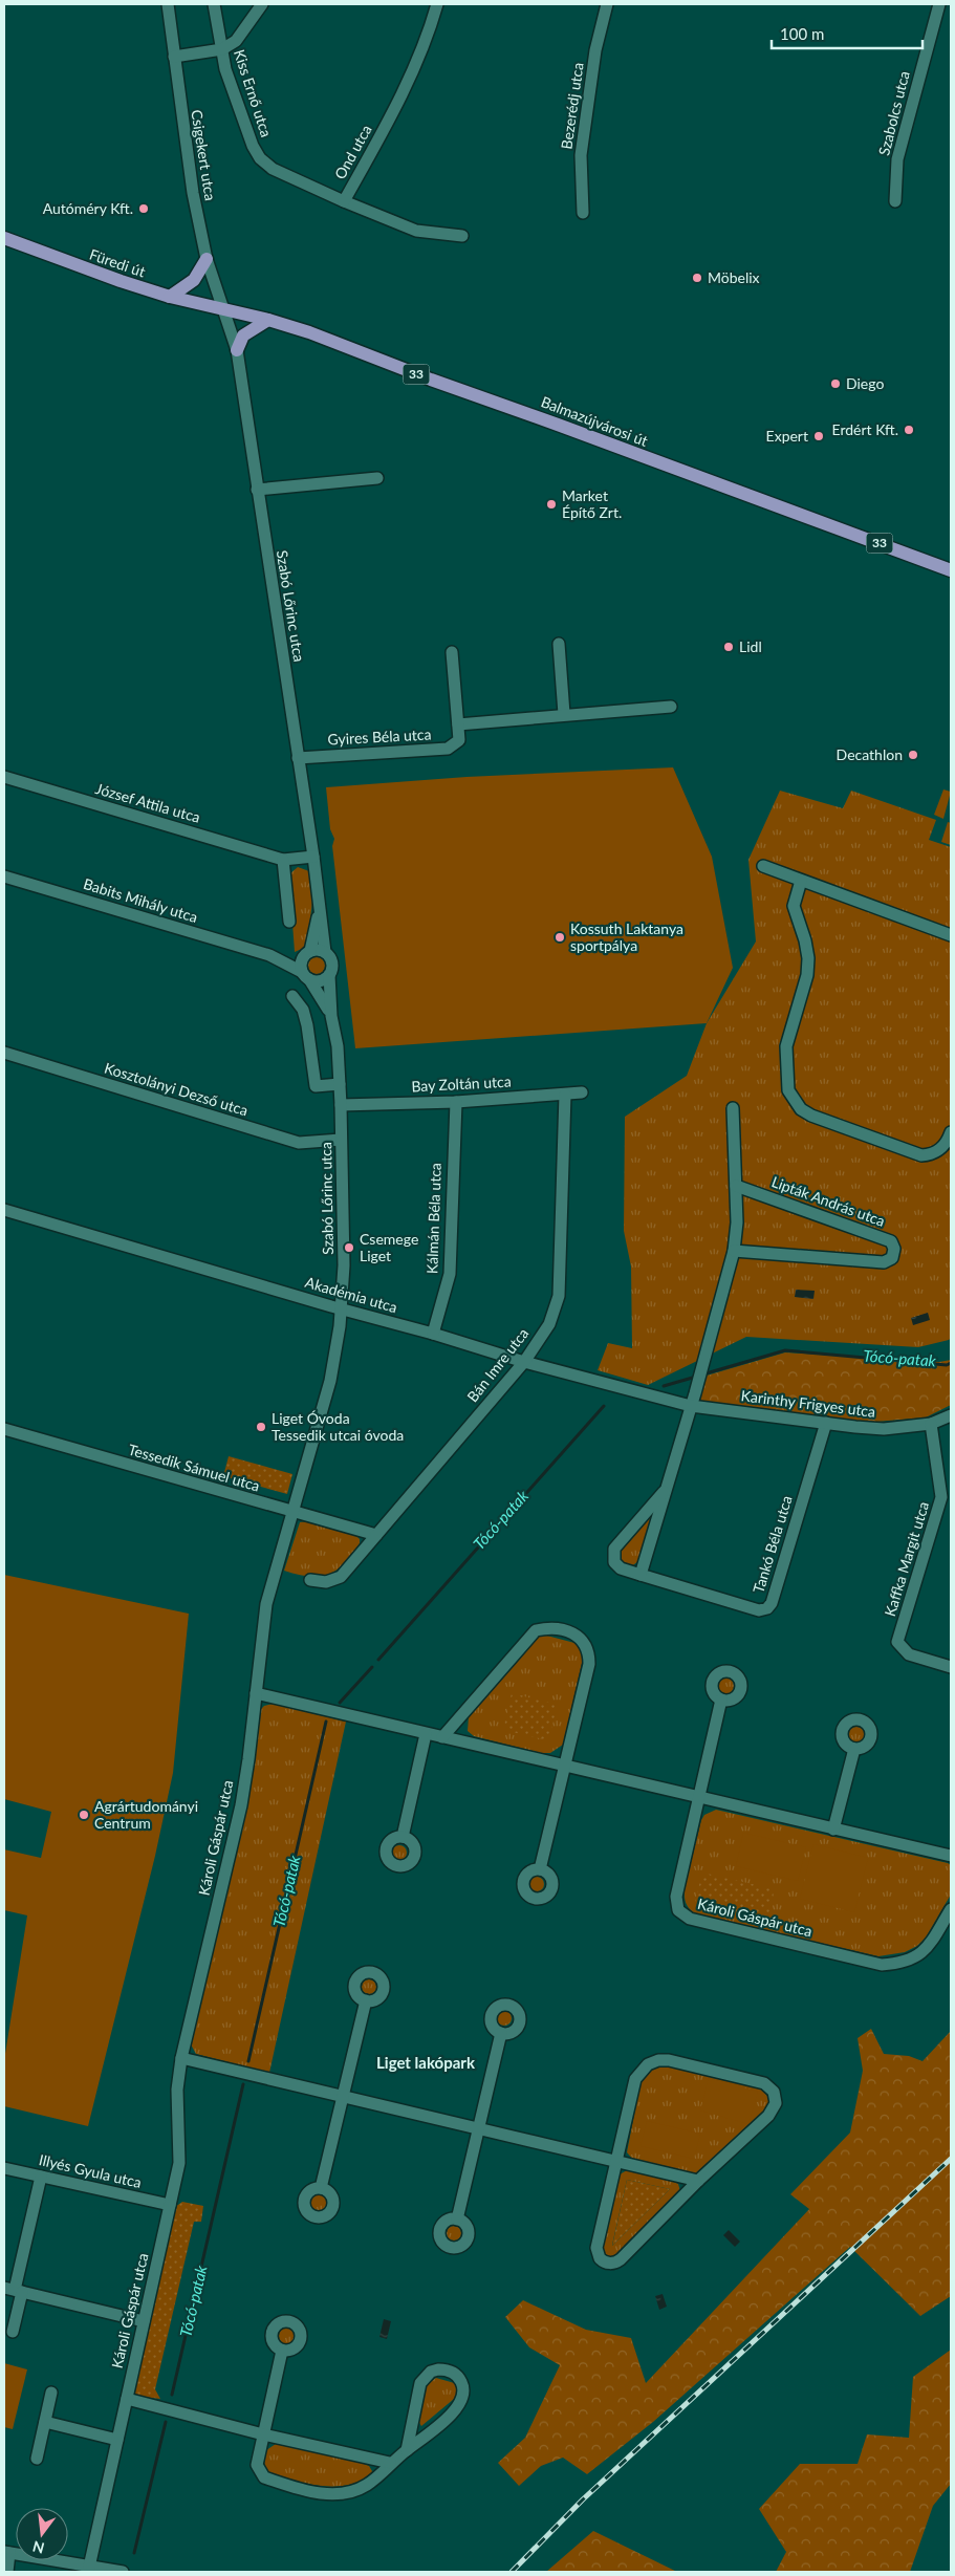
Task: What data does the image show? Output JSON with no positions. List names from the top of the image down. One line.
{"streets":{"main road":["Füredi út","33","Balmazújvárosi út"],"street":["Kiss Ernő utca","Bezerédj utca","Szabolcs utca","Ond utca","Csigekert utca","Szabó Lőrinc utca","Gyires Béla utca","József Attila utca","Babits Mihály utca","Bay Zoltán utca","Kosztolányi Dezső utca","Lipták András utca","Kálmán Béla utca","Akadémia utca","Bán Imre utca","Karinthy Frigyes utca","Tessedik Sámuel utca","Tankó Béla utca","Kaffka Margit utca","Károli Gáspár utca","Illyés Gyula utca"]},"crossings":[["Kiss Ernő utca","Ond utca"],["Csigekert utca","Füredi út"],["Csigekert utca","Balmazújvárosi út"],["Csigekert utca","Szabó Lőrinc utca"],["Füredi út","Balmazújvárosi út"],["Füredi út","Szabó Lőrinc utca"],["Balmazújvárosi út","Szabó Lőrinc utca"],["Szabó Lőrinc utca","Gyires Béla utca"],["Szabó Lőrinc utca","Babits Mihály utca"],["Szabó Lőrinc utca","Bay Zoltán utca"],["Szabó Lőrinc utca","Kosztolányi Dezső utca"],["Szabó Lőrinc utca","Akadémia utca"],["Szabó Lőrinc utca","Tessedik Sámuel utca"],["Szabó Lőrinc utca","Károli Gáspár utca"],["Bay Zoltán utca","Kálmán Béla utca"],["Bay Zoltán utca","Bán Imre utca"],["Kálmán Béla utca","Akadémia utca"],["Akadémia utca","Bán Imre utca"],["Akadémia utca","Karinthy Frigyes utca"],["Akadémia utca","Tankó Béla utca"],["Bán Imre utca","Tessedik Sámuel utca"],["Karinthy Frigyes utca","Tankó Béla utca"],["Karinthy Frigyes utca","Kaffka Margit utca"],["Károli Gáspár utca","Illyés Gyula utca"]],"districts":["Liget lakópark"],"water":["Tócó-patak"],"places":["Autóméry Kft.","Möbelix","Diego","Erdért Kft.","Expert","Market Építő Zrt.","Lidl","Decathlon","Kossuth Laktanya sportpálya","Csemege Liget","Liget Óvoda Tessedik utcai óvoda","Agrártudományi Centrum"],"scale_bar":"100 m","north":"bottom"}
